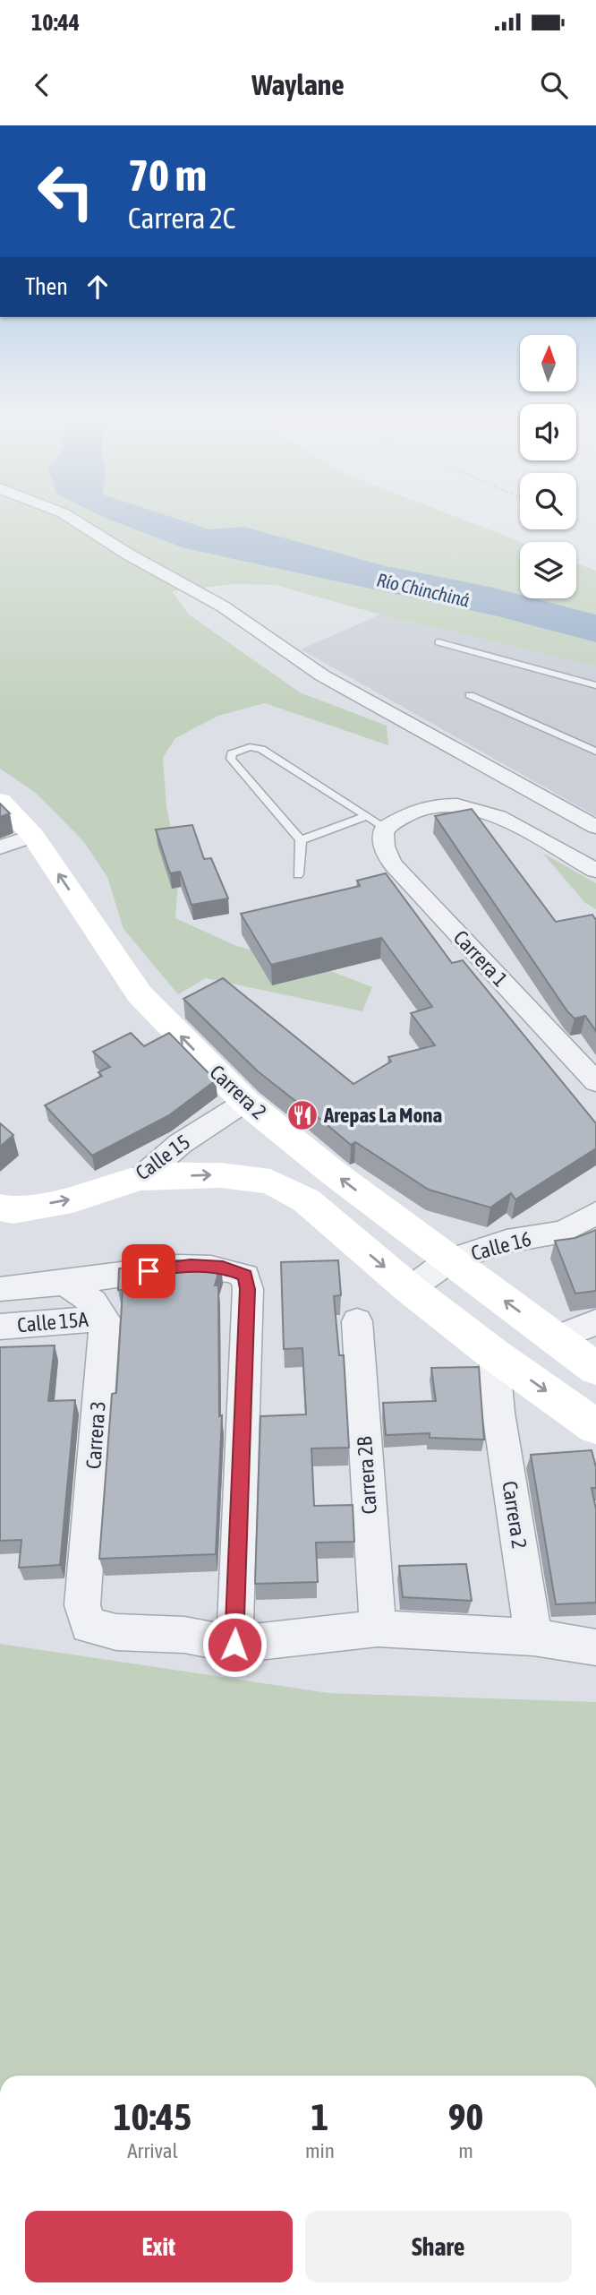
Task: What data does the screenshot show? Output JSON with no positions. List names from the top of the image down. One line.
{"streets":{"main road":["Carrera 2","Calle 15"],"street":["Carrera 1","Calle 16","Calle 15A","Carrera 3","Carrera 2B"]},"crossings":[["Carrera 2","Calle 15"],["Carrera 2","Calle 16"],["Calle 15A","Carrera 3"]],"one_way":["Carrera 2"],"water":["Río Chinchiná"],"places":{"restaurant":["Arepas La Mona"]},"north":"top","page":{"status":"10:44","header":"Waylane","turn":["70 m","Carrera 2C"],"then":"Then","eta":["10:45","Arrival","1","min","90","m"],"buttons":["Exit","Share"]}}
